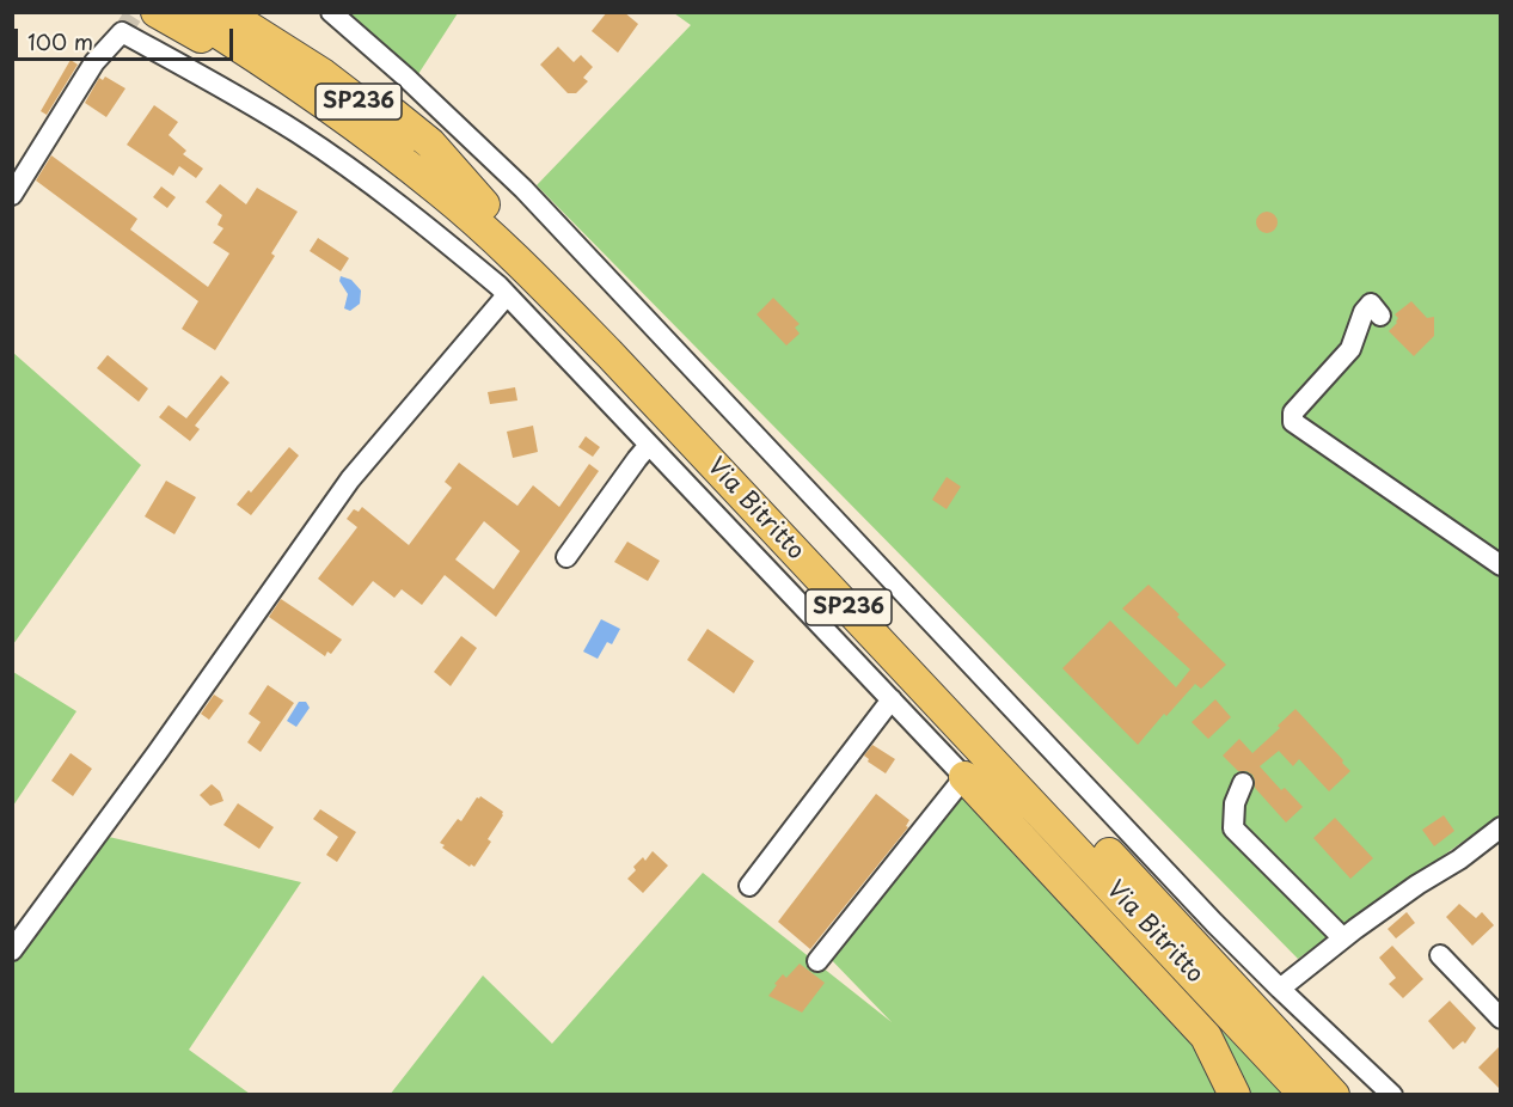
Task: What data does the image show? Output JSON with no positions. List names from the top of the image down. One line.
{"streets":{"highway":["SP236","Via Bitritto"]},"scale_bar":"100 m"}
